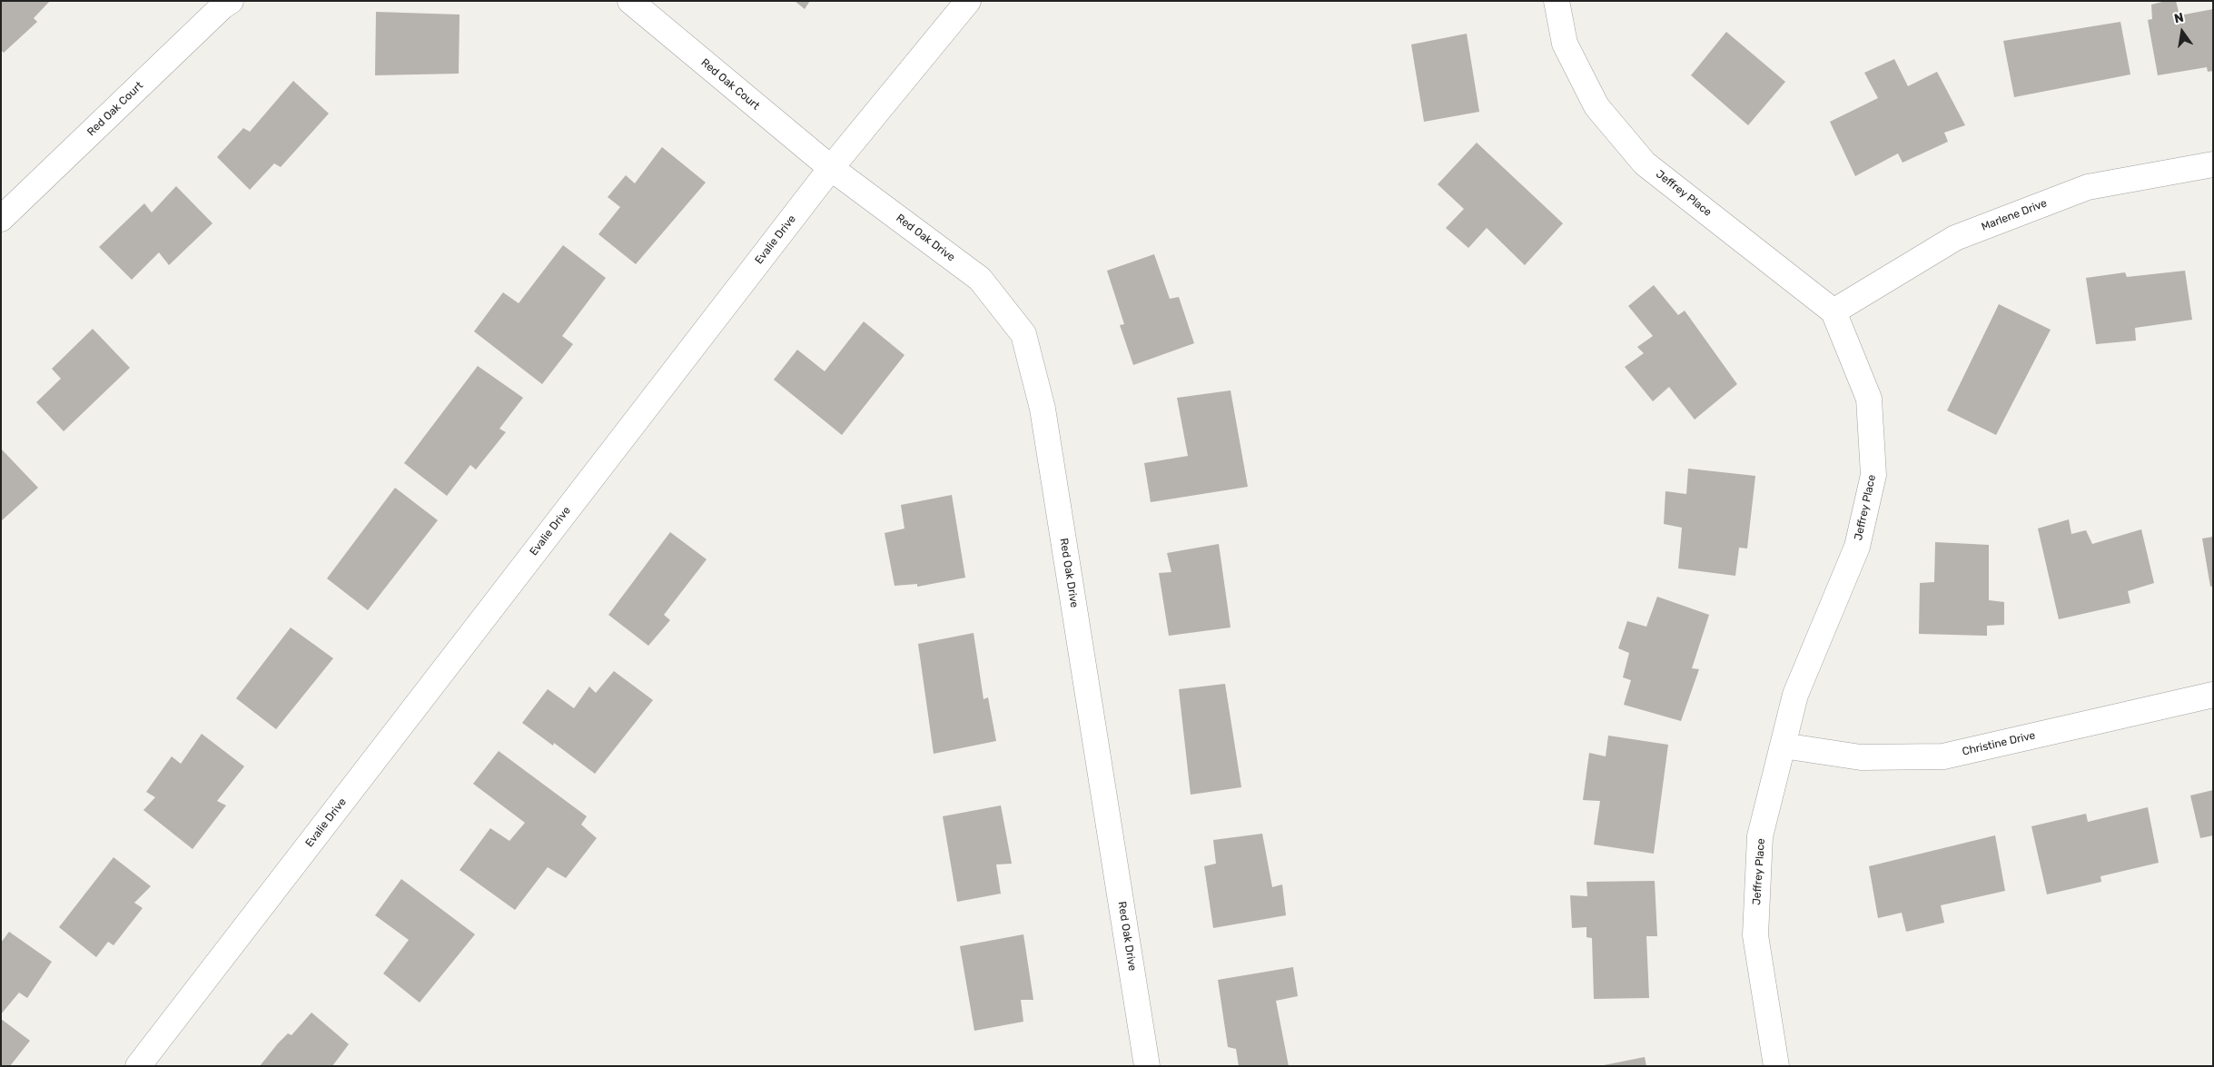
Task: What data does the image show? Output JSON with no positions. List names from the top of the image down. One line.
{"streets":{"street":["Red Oak Court","Jeffrey Place","Marlene Drive","Red Oak Drive","Evalie Drive","Christine Drive"]},"crossings":[["Red Oak Court","Red Oak Drive"],["Red Oak Court","Evalie Drive"],["Jeffrey Place","Marlene Drive"],["Jeffrey Place","Christine Drive"],["Red Oak Drive","Evalie Drive"]],"north":"top"}
